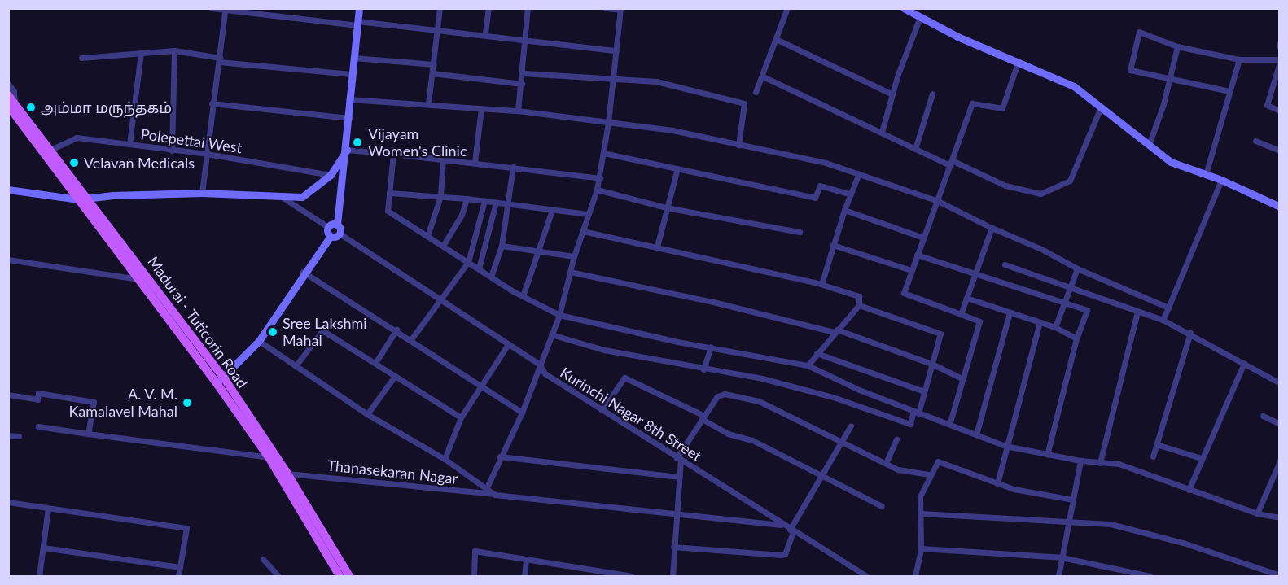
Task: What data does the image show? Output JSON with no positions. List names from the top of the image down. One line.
{"streets":{"main road":["Madurai - Tuticorin Road"],"street":["Polepettai West","Kurinchi Nagar 8th Street","Thanasekaran Nagar"]},"crossings":[["Polepettai West","Madurai - Tuticorin Road"],["Madurai - Tuticorin Road","Thanasekaran Nagar"],["Kurinchi Nagar 8th Street","Thanasekaran Nagar"]],"places":["அம்மா மருந்தகம்","Vijayam Women's Clinic","Velavan Medicals","Sree Lakshmi Mahal","A. V. M. Kamalavel Mahal"]}
